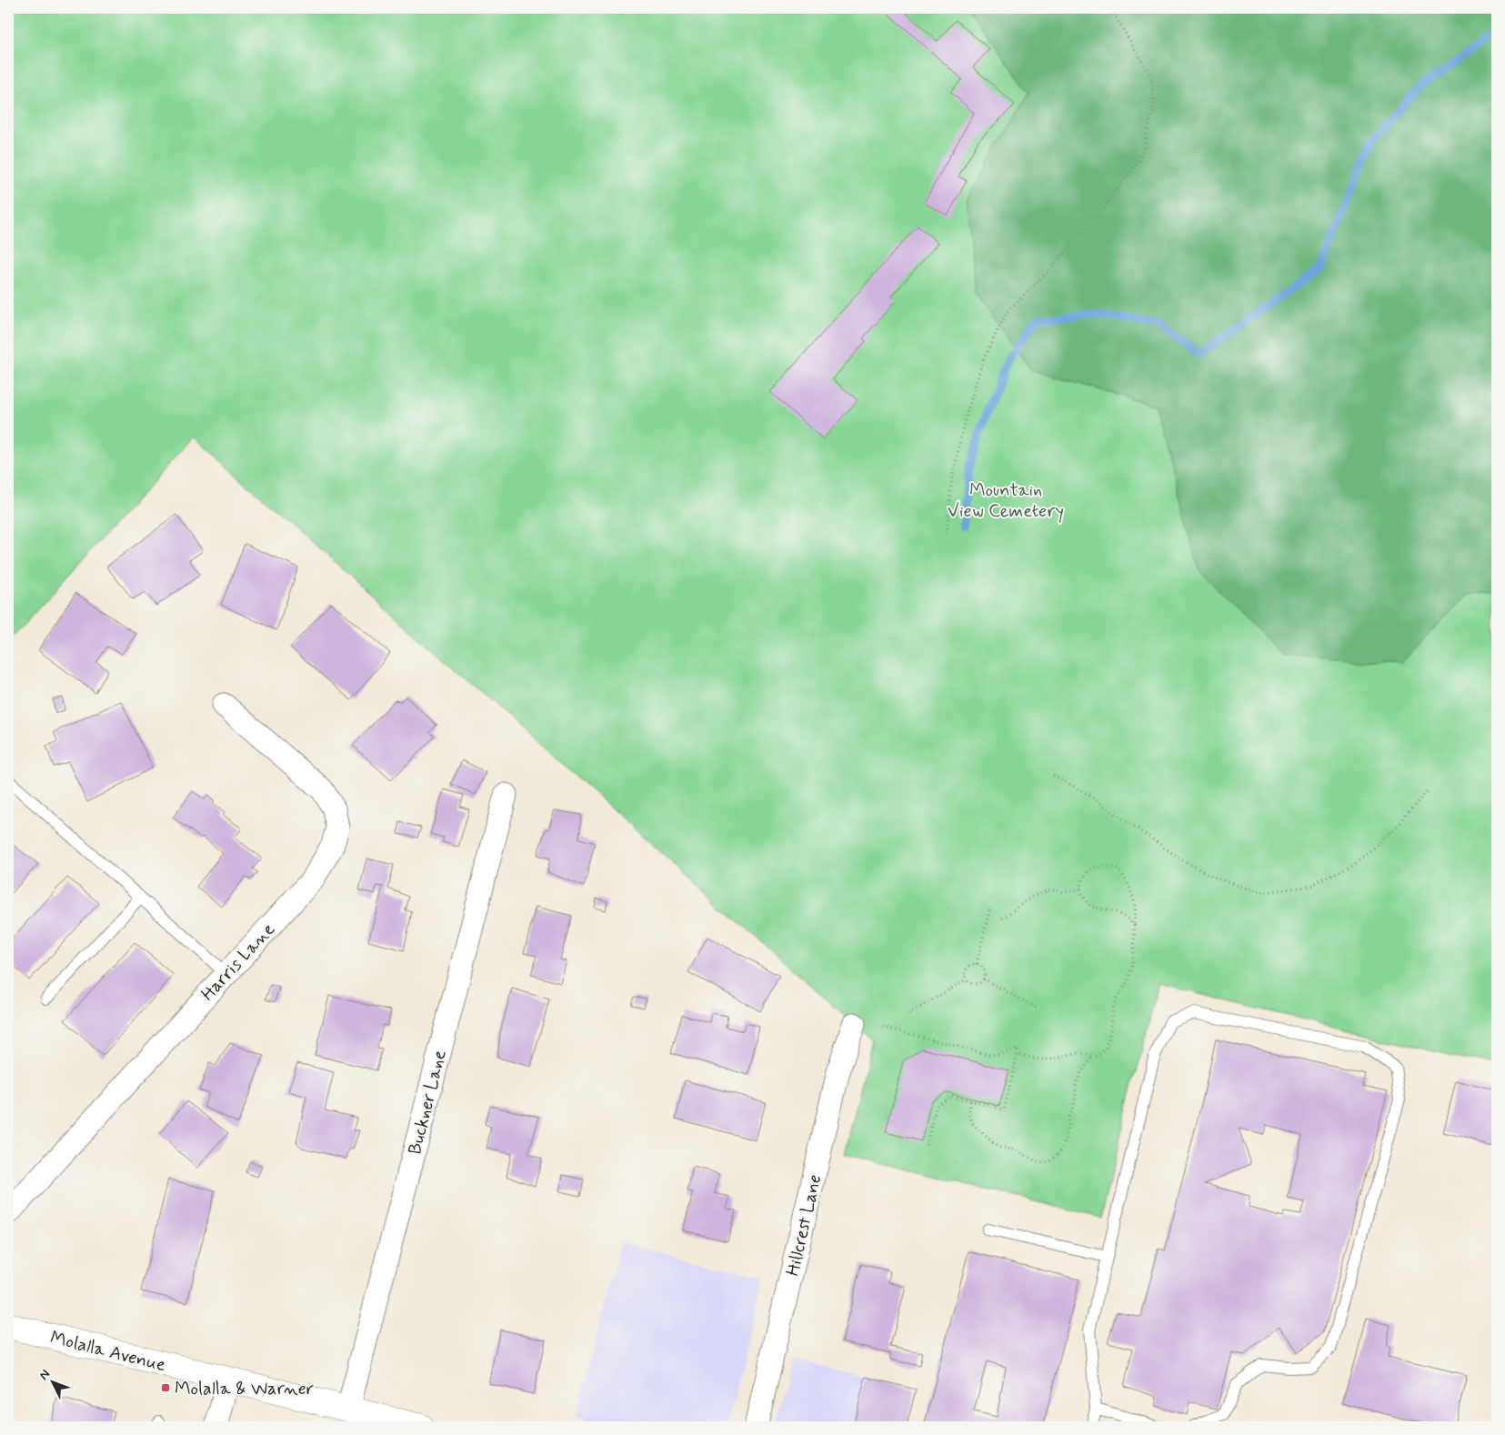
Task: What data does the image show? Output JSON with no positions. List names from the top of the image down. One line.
{"streets":{"main road":["Molalla Avenue"],"street":["Harris Lane","Buckner Lane","Hillcrest Lane"]},"crossings":[["Buckner Lane","Molalla Avenue"]],"parks":["Mountain View Cemetery"],"places":{"transit":["Molalla & Warner"]},"north":"top left"}
